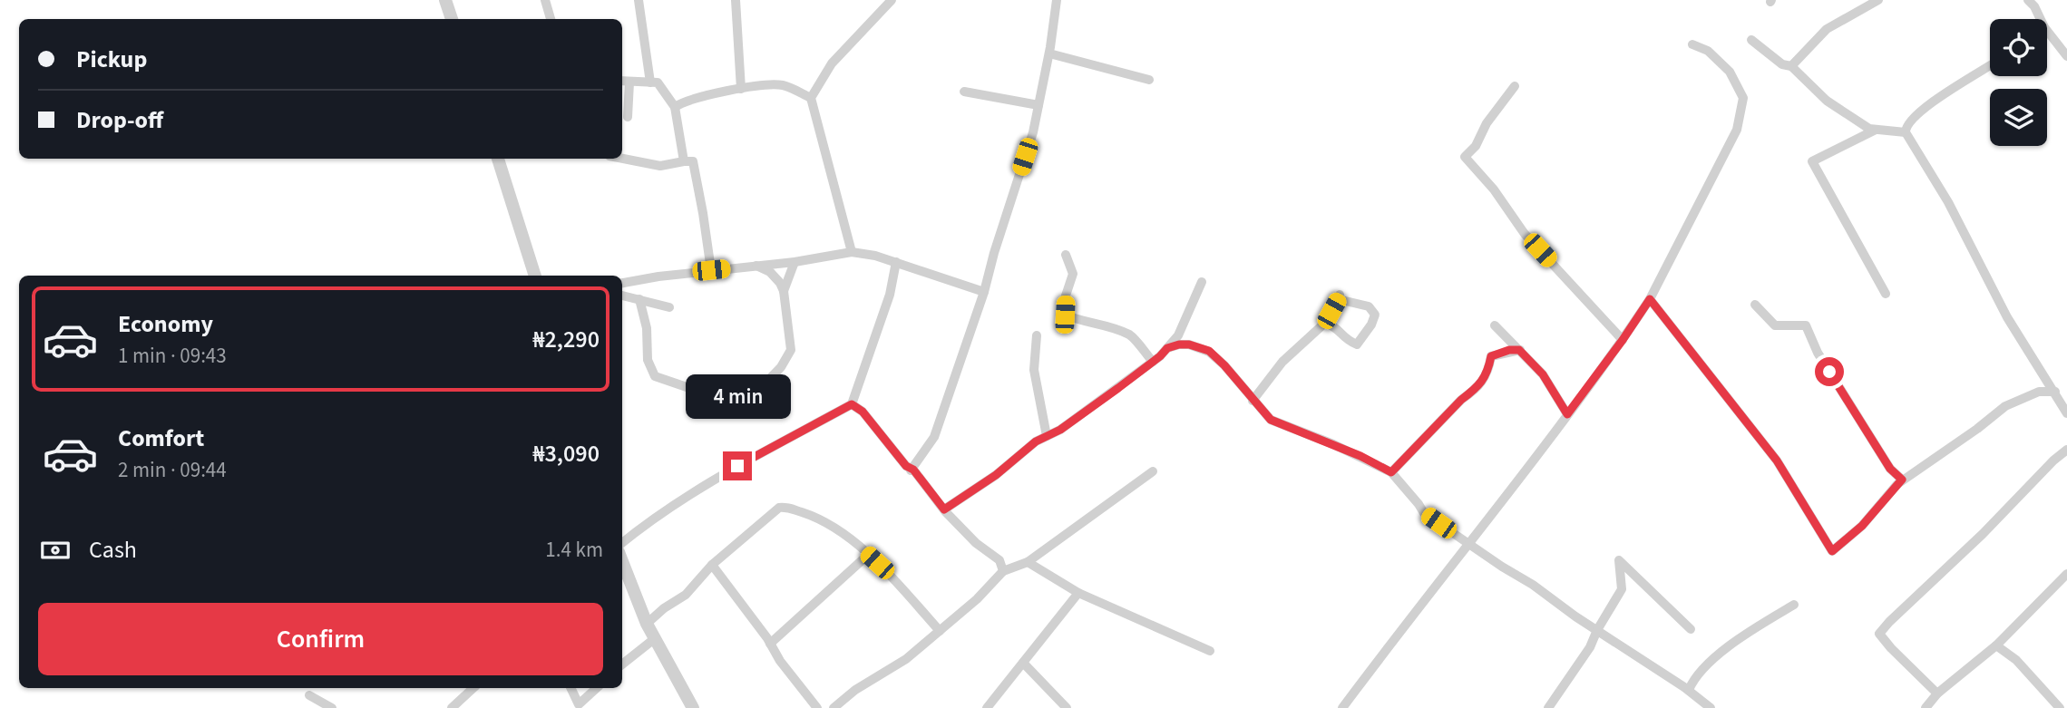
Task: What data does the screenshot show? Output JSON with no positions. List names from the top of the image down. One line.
{"page":{"banner":["Pickup","Drop-off"],"list":[{"name":"Economy","note":"1 min · 09:43","value":"₦2,290"},{"name":"Comfort","note":"2 min · 09:44","value":"₦3,090"}],"bubble":"4 min","pay":["Cash","1.4 km"],"buttons":"Confirm"}}
